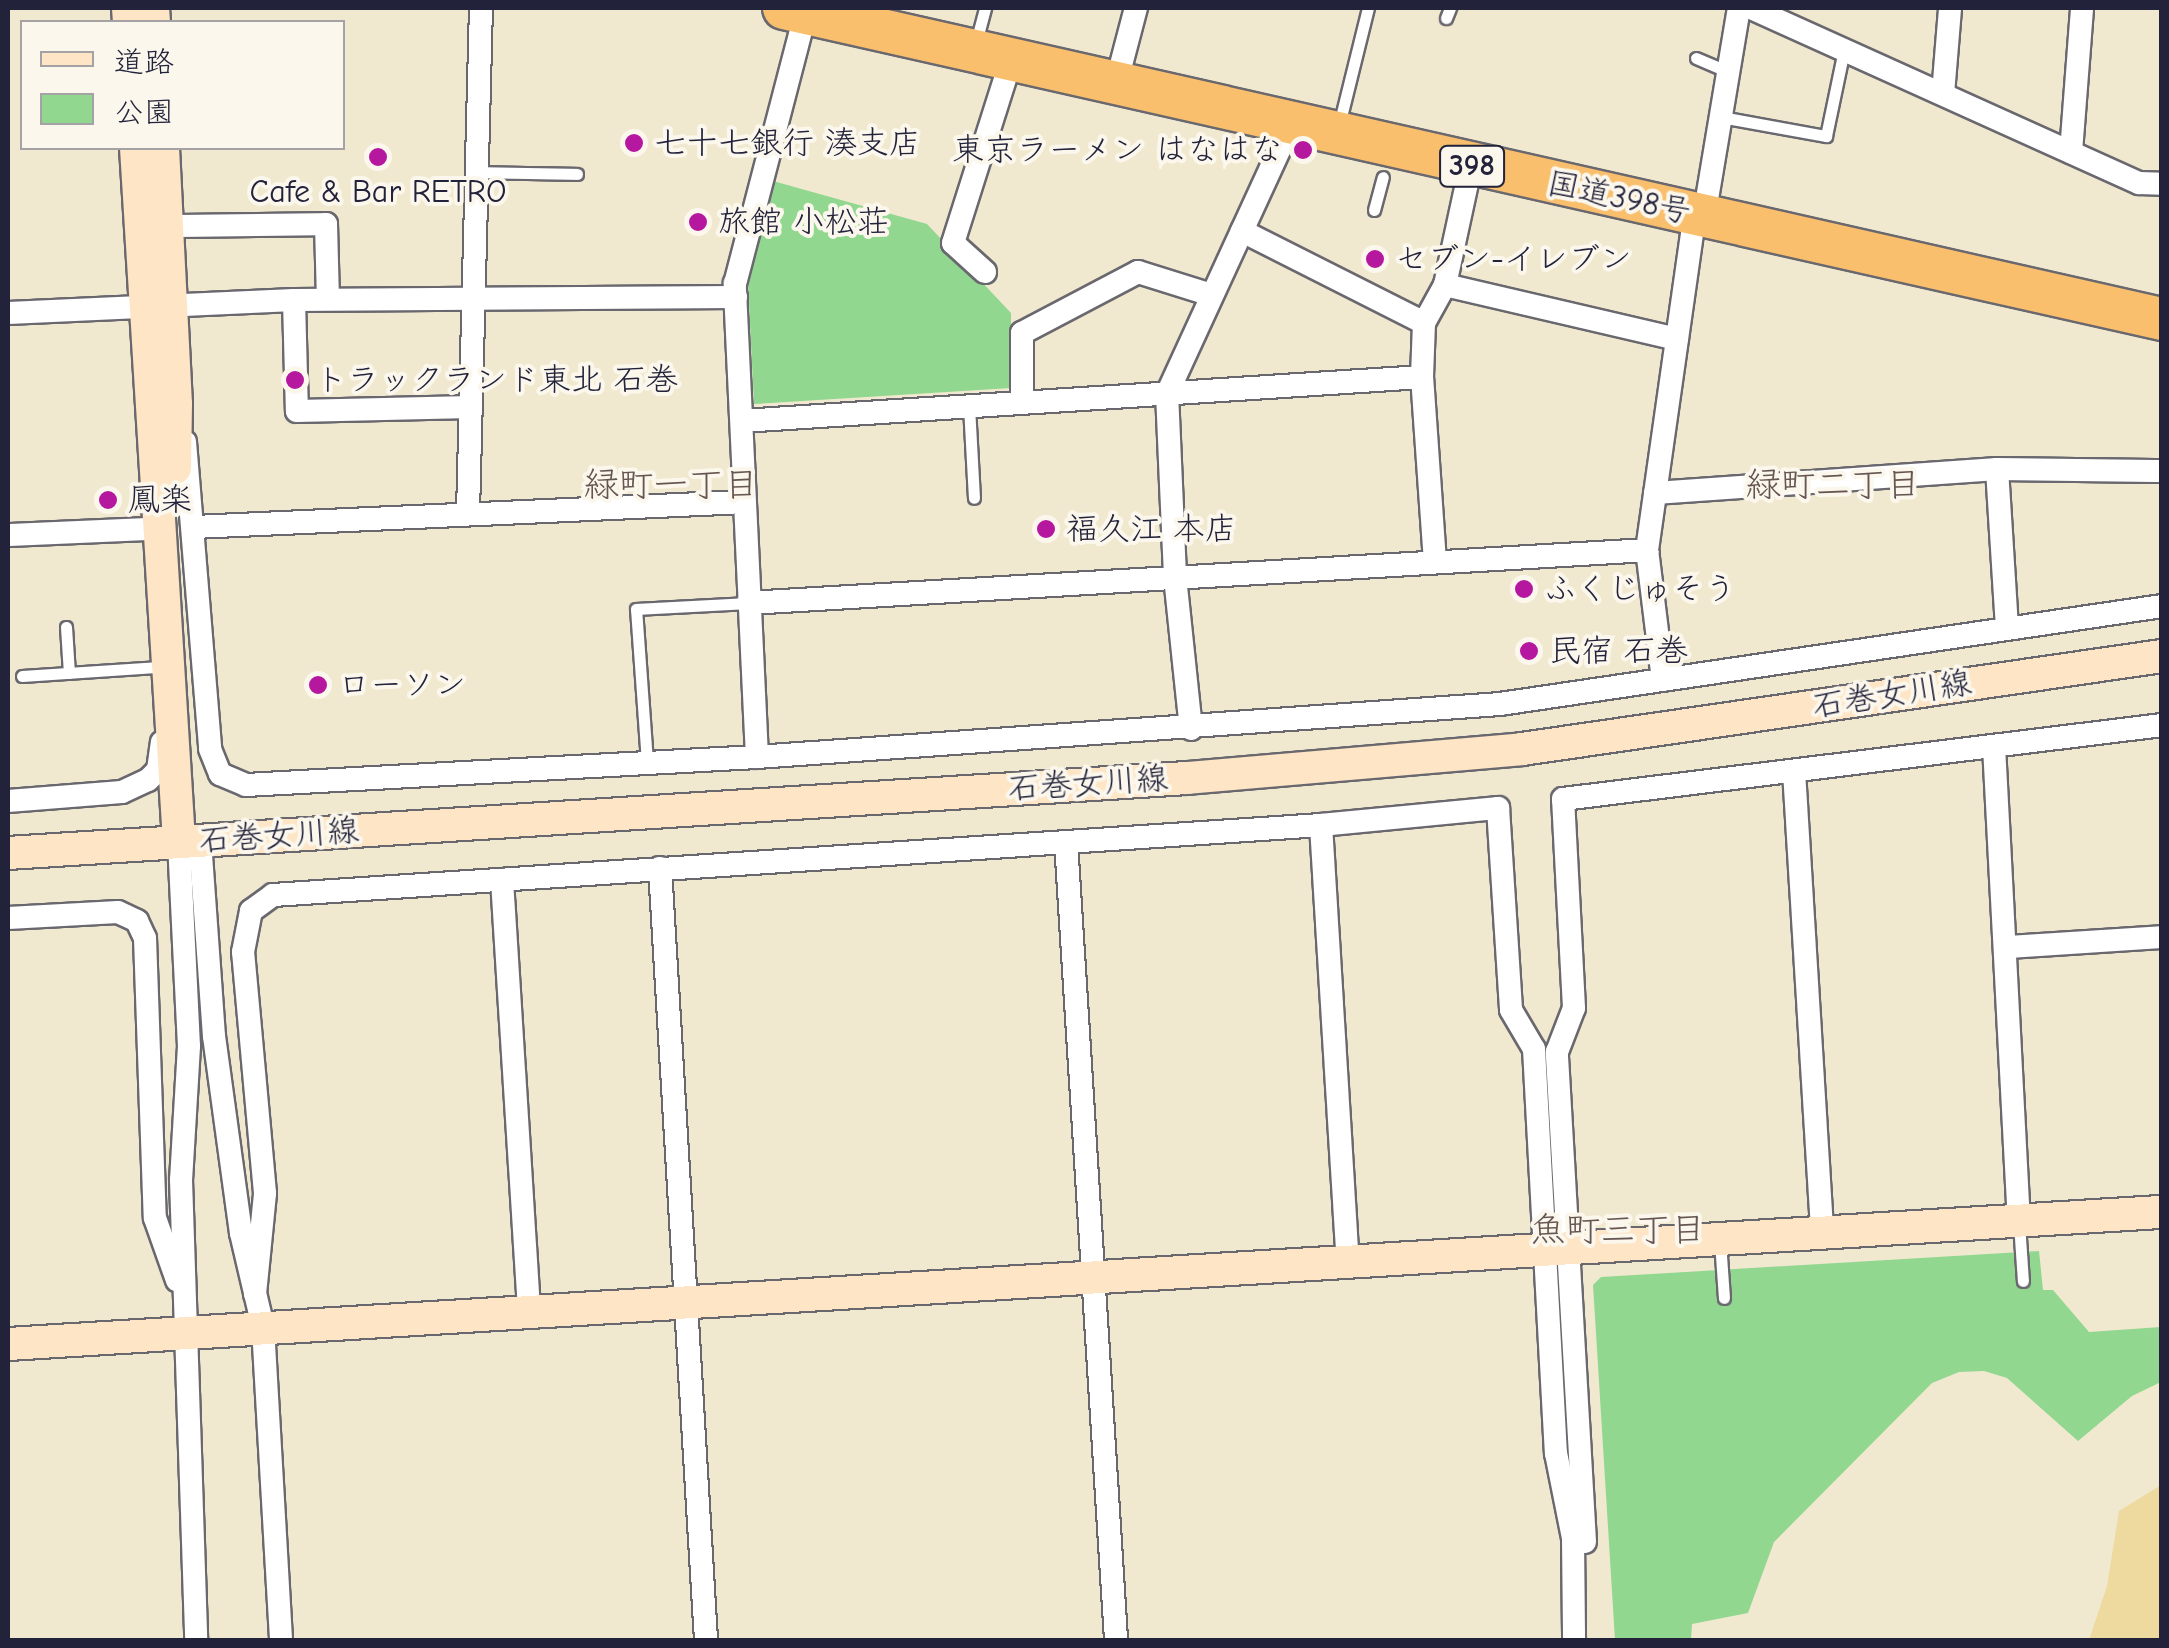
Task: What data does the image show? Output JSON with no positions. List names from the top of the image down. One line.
{"streets":{"highway":["398","国道398号"],"street":["石巻女川線"]},"districts":["緑町一丁目","緑町二丁目","魚町三丁目"],"places":["七十七銀行 湊支店","東京ラーメン はなはな","Cafe & Bar RETRO","旅館 小松荘","セブン-イレブン","トラックランド東北 石巻","鳳楽","福久江 本店","ふくじゅそう","民宿 石巻","ローソン"],"legend":["道路","公園"]}
